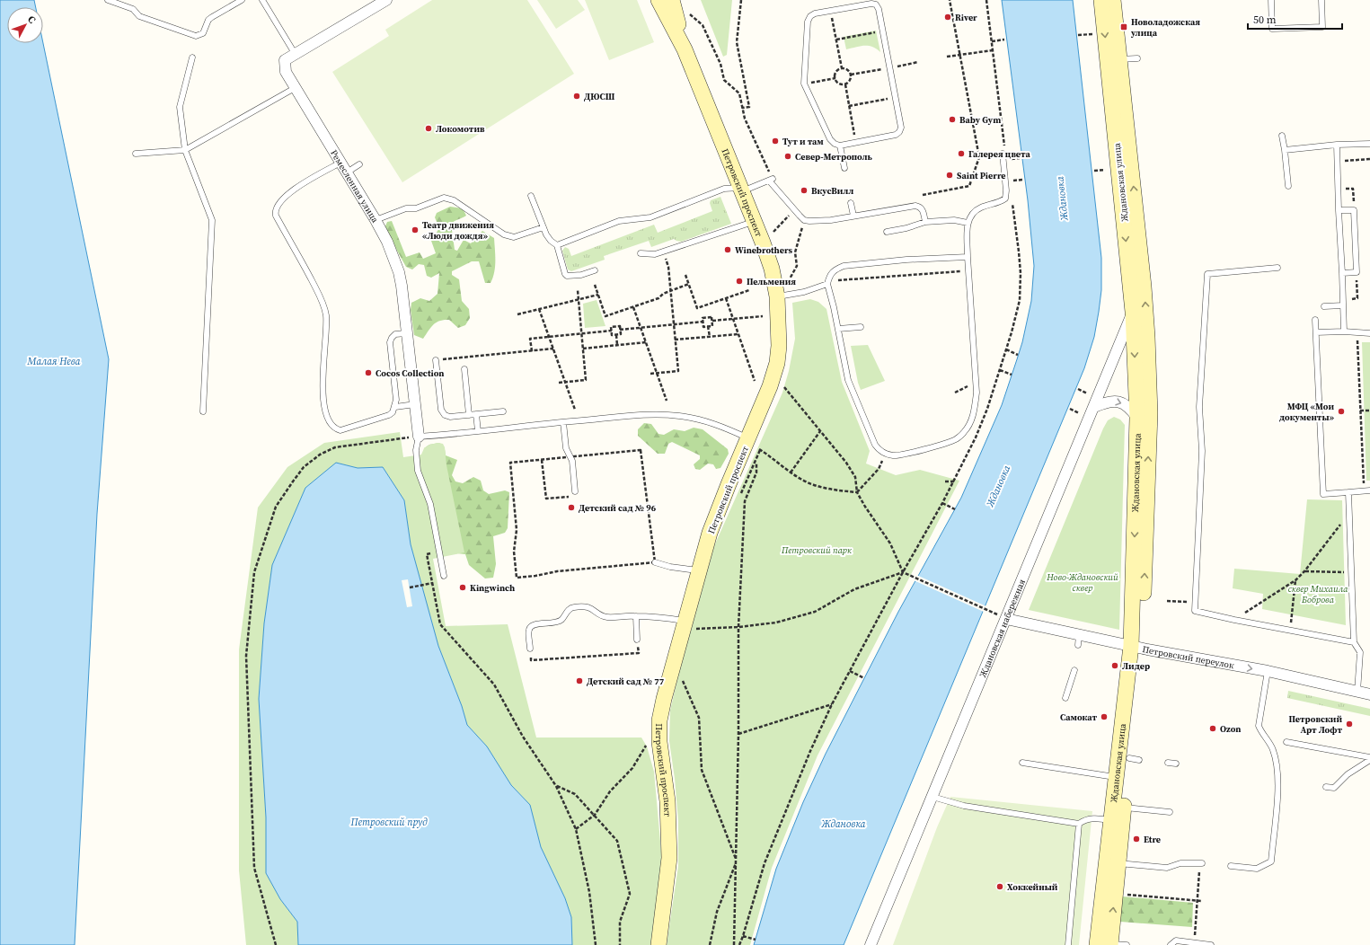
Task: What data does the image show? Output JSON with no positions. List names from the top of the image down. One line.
{"streets":{"main road":["Ждановская улица","Петровский проспект"],"street":["Ремесленная улица","Ждановская набережная","Петровский переулок"]},"crossings":[["Ждановская улица","Ждановская набережная"],["Ждановская улица","Петровский переулок"],["Ждановская набережная","Петровский переулок"]],"one_way":["Петровский переулок"],"water":["Ждановка","Малая Нева","Петровский пруд"],"parks":["Петровский парк","Ново-Ждановский сквер","сквер Михаила Боброва"],"places":{"other":["River","ДЮСШ","Baby Gym","Локомотив","Тут и там","Галерея цвета","Север-Метрополь","Saint Pierre","ВкусВилл","Театр движения «Люди дождя»","Winebrothers","Пельмения","Cocos Collection","МФЦ «Мои документы»","Детский сад № 96","Kingwinch","Лидер","Детский сад № 77","Самокат","Петровский Арт Лофт","Ozon","Etre","Хоккейный"],"transit":["Новоладожская улица"]},"scale_bar":"50 m","north":"top right"}
